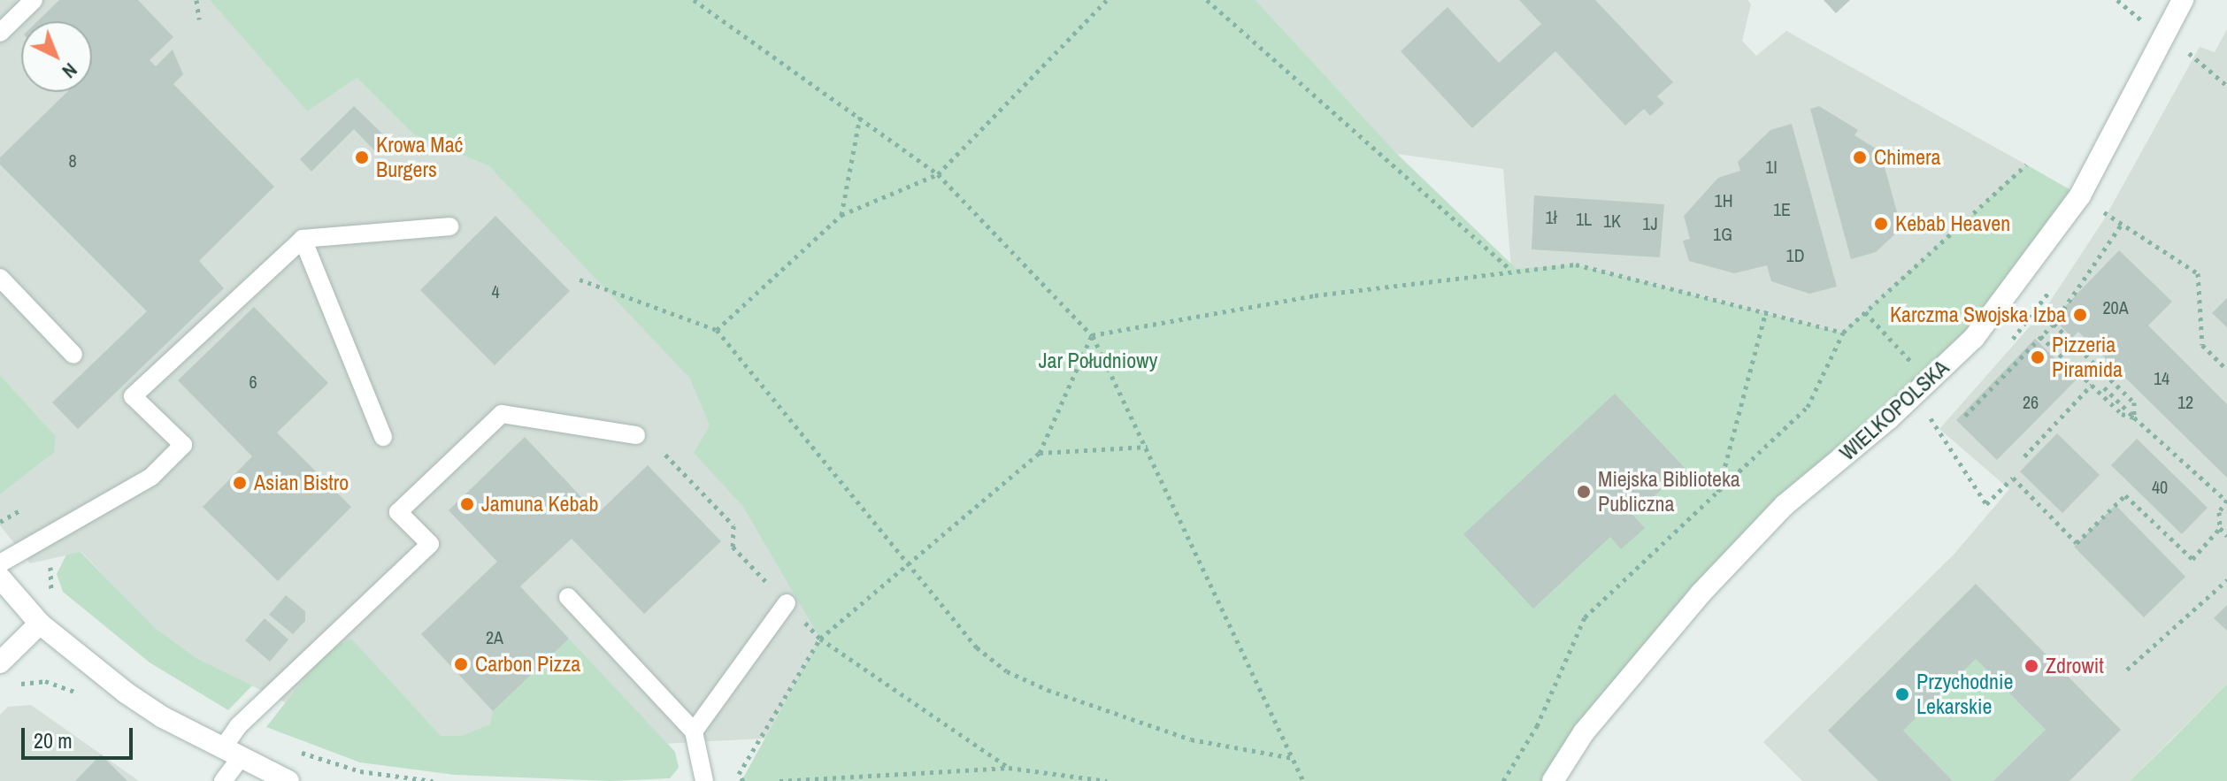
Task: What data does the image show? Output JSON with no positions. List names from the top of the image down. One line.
{"streets":{"street":["WIELKOPOLSKA"]},"parks":["Jar Południowy"],"places":["Krowa Mać Burgers","Chimera","Kebab Heaven","Karczma Swojska Izba","Pizzeria Piramida","Asian Bistro","Miejska Biblioteka Publiczna","Jamuna Kebab","Carbon Pizza","Zdrowit","Przychodnie Lekarskie"],"house_numbers":["8","1I","1H","1E","1ł","1L","1K","1J","1G","1D","4","20A","14","6","26","12","40","2A"],"scale_bar":"20 m","north":"bottom right"}
